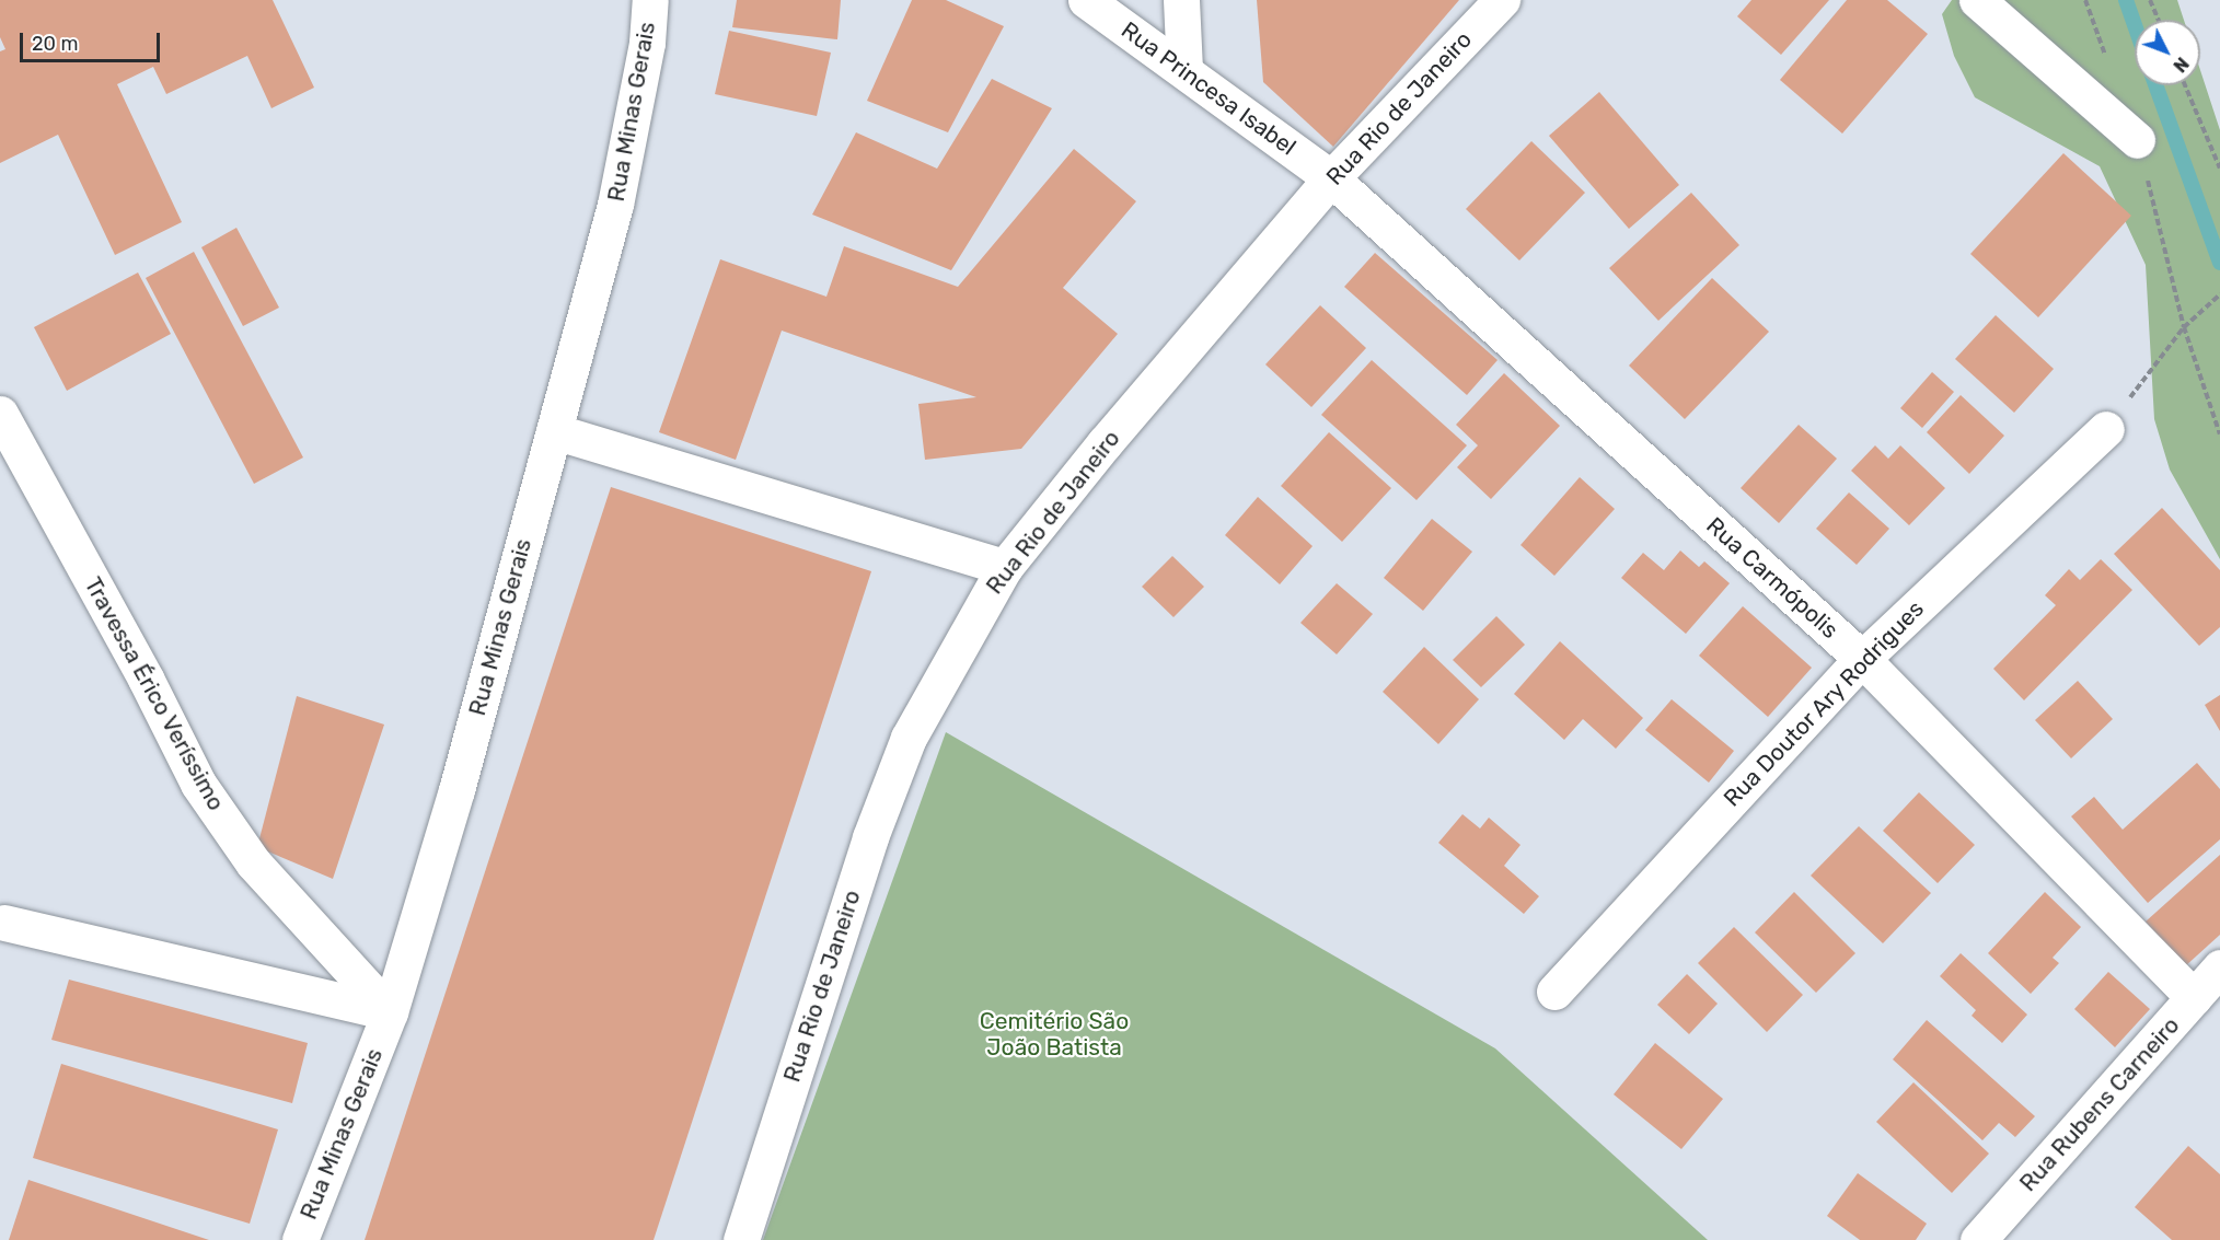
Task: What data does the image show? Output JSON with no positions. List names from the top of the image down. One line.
{"streets":{"street":["Rua Princesa Isabel","Rua Rio de Janeiro","Rua Minas Gerais","Rua Carmópolis","Travessa Érico Veríssimo","Rua Doutor Ary Rodrigues","Rua Rubens Carneiro"]},"crossings":[["Rua Princesa Isabel","Rua Rio de Janeiro"],["Rua Princesa Isabel","Rua Carmópolis"],["Rua Rio de Janeiro","Rua Carmópolis"],["Rua Minas Gerais","Travessa Érico Veríssimo"],["Rua Carmópolis","Rua Doutor Ary Rodrigues"],["Rua Carmópolis","Rua Rubens Carneiro"]],"parks":["Cemitério São João Batista"],"scale_bar":"20 m","north":"bottom right"}
